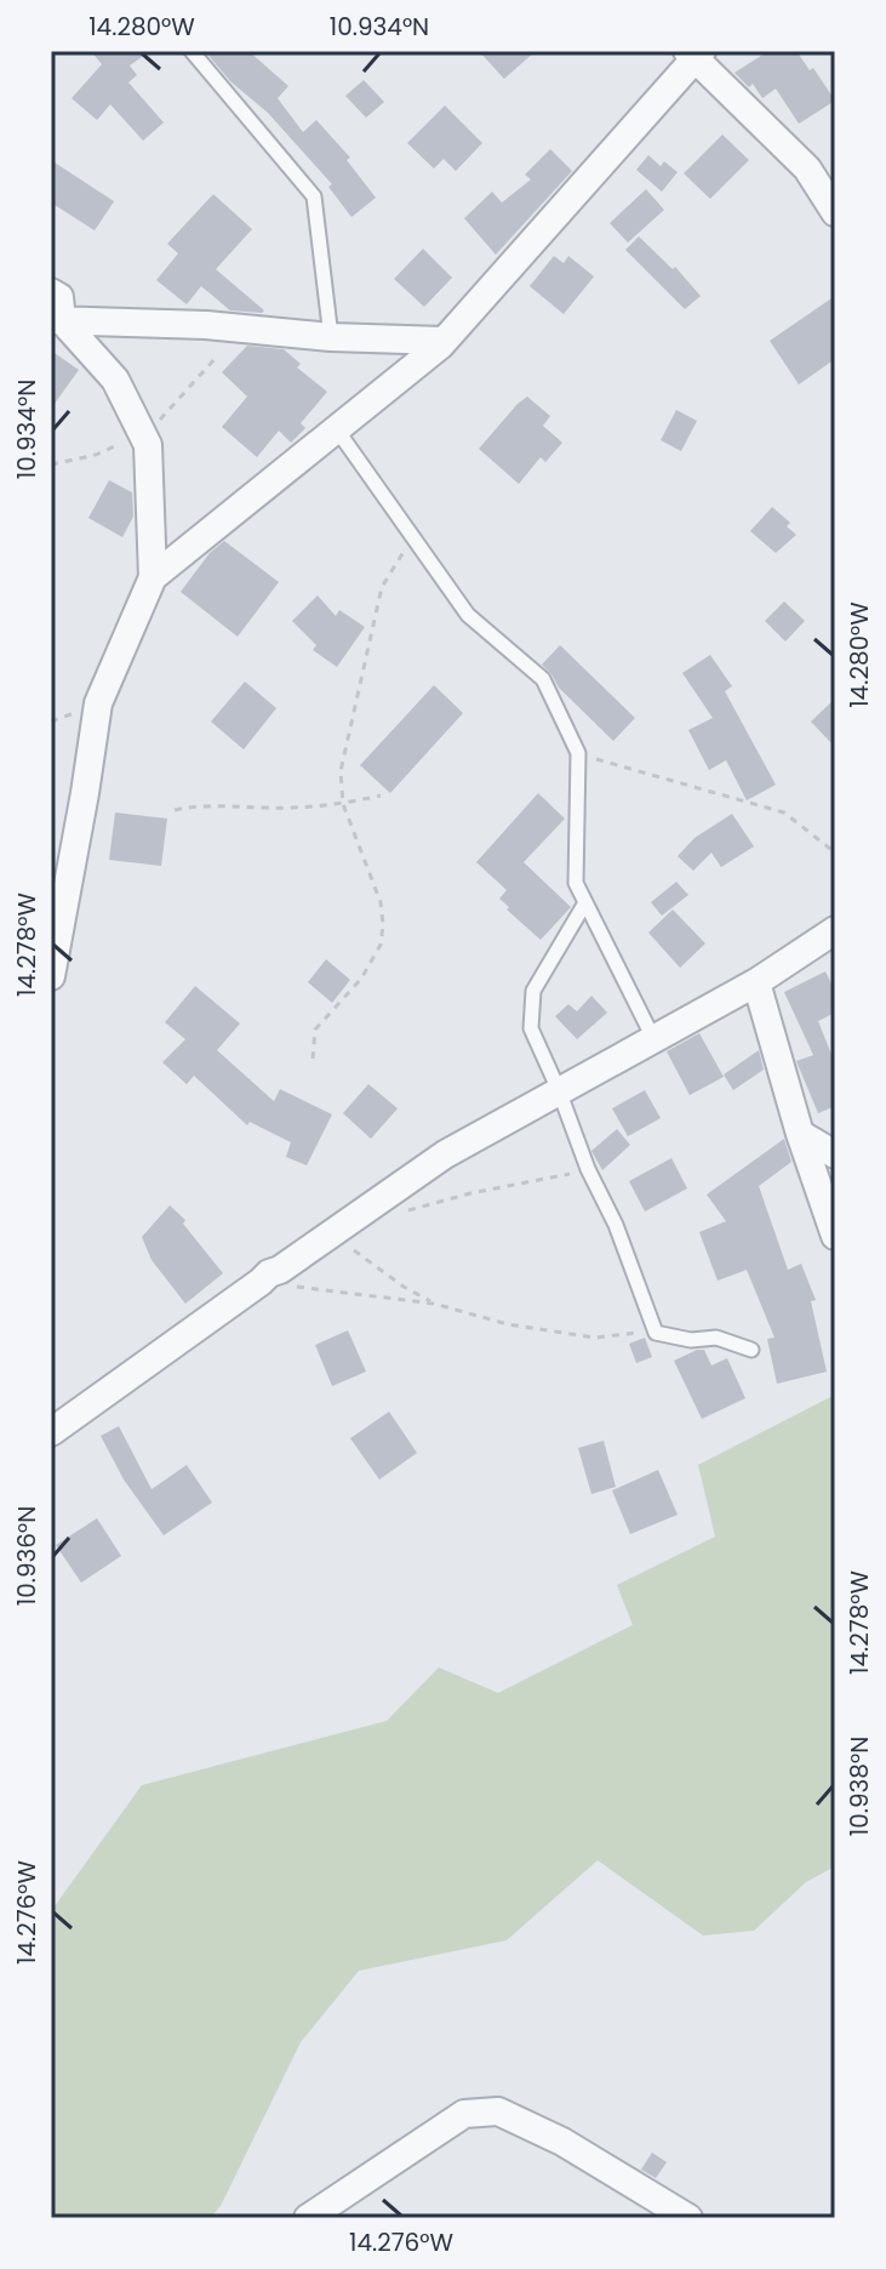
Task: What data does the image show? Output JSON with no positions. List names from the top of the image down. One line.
{"coordinates":["14.280°W","10.934°N","14.278°W","10.936°N","10.938°N","14.276°W"]}
